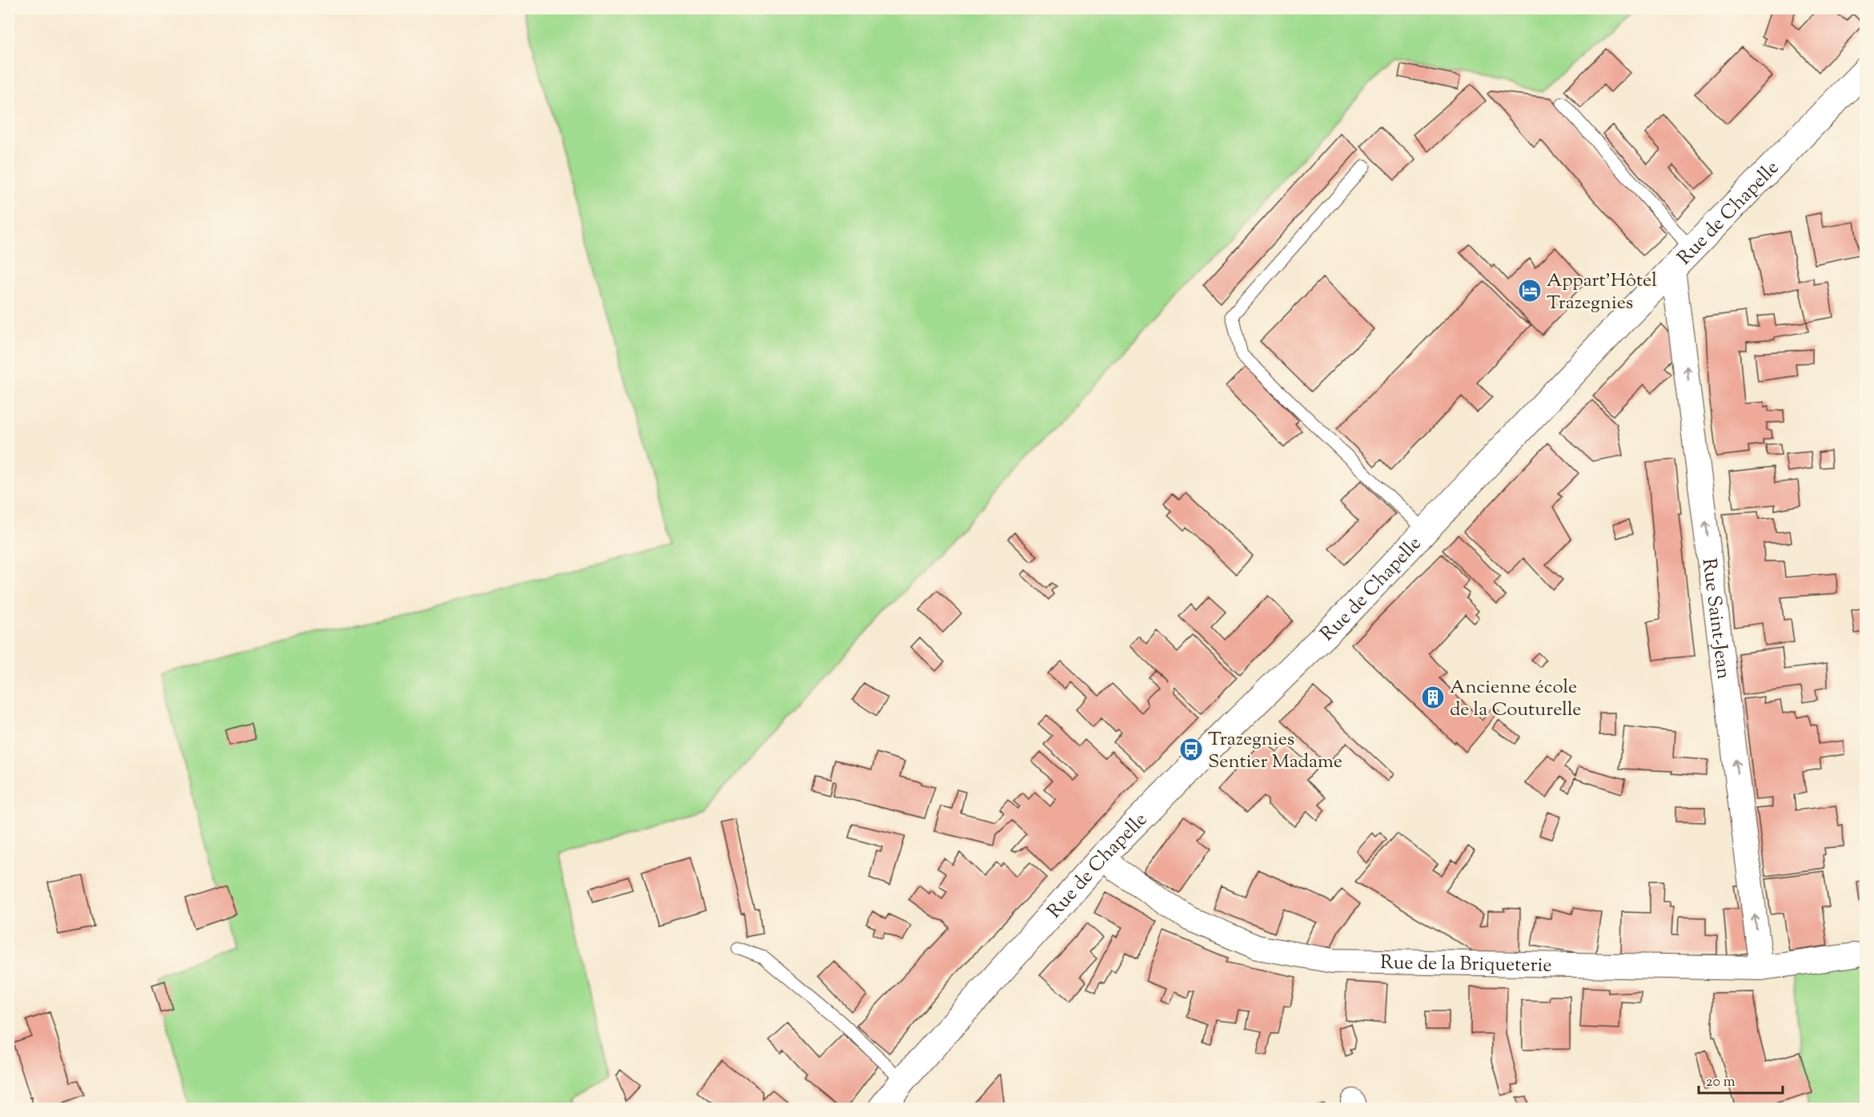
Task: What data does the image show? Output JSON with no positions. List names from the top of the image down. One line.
{"streets":{"main road":["Rue de Chapelle"],"street":["Rue Saint-Jean","Rue de la Briqueterie"]},"crossings":[["Rue de Chapelle","Rue Saint-Jean"],["Rue de Chapelle","Rue de la Briqueterie"],["Rue Saint-Jean","Rue de la Briqueterie"]],"one_way":["Rue Saint-Jean"],"places":{"hotel":["Appart'Hôtel Trazegnies"],"building":["Ancienne école de la Couturelle"],"bus stop":["Trazegnies Sentier Madame"]},"scale_bar":"20 m"}
